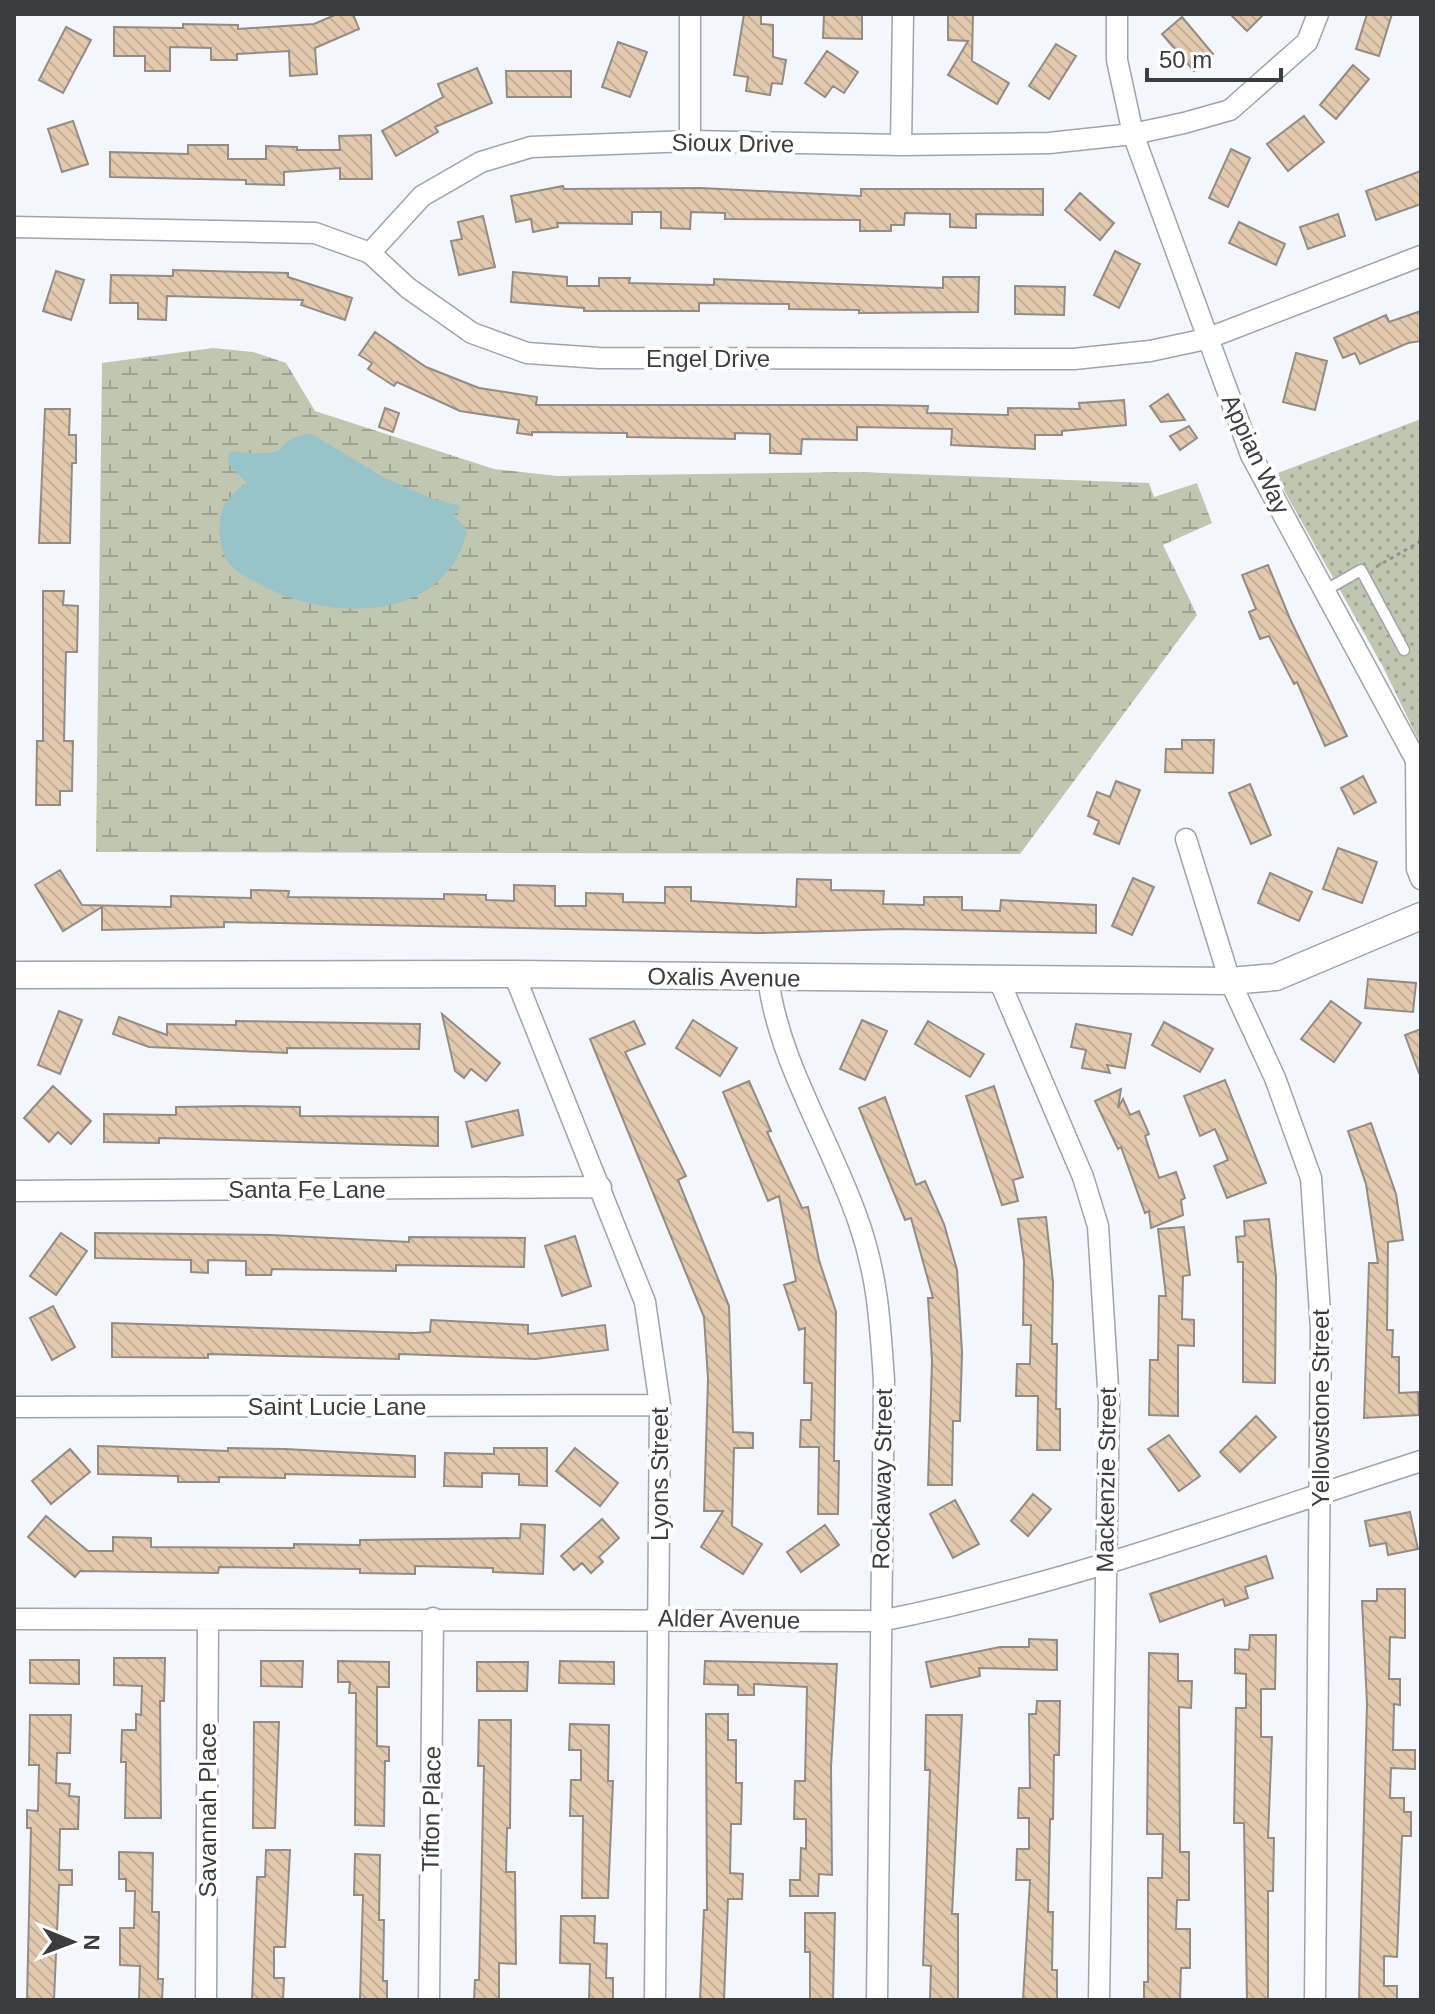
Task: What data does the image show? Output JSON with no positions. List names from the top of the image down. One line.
{"streets":{"street":["Sioux Drive","Engel Drive","Appian Way","Oxalis Avenue","Santa Fe Lane","Saint Lucie Lane","Yellowstone Street","Lyons Street","Rockaway Street","Mackenzie Street","Alder Avenue","Tifton Place","Savannah Place"]},"crossings":[["Sioux Drive","Engel Drive"],["Sioux Drive","Appian Way"],["Engel Drive","Appian Way"],["Oxalis Avenue","Yellowstone Street"],["Oxalis Avenue","Lyons Street"],["Oxalis Avenue","Rockaway Street"],["Oxalis Avenue","Mackenzie Street"],["Santa Fe Lane","Lyons Street"],["Saint Lucie Lane","Lyons Street"],["Yellowstone Street","Alder Avenue"],["Lyons Street","Alder Avenue"],["Rockaway Street","Alder Avenue"],["Mackenzie Street","Alder Avenue"],["Alder Avenue","Tifton Place"],["Alder Avenue","Savannah Place"]],"scale_bar":"50 m","north":"right"}
